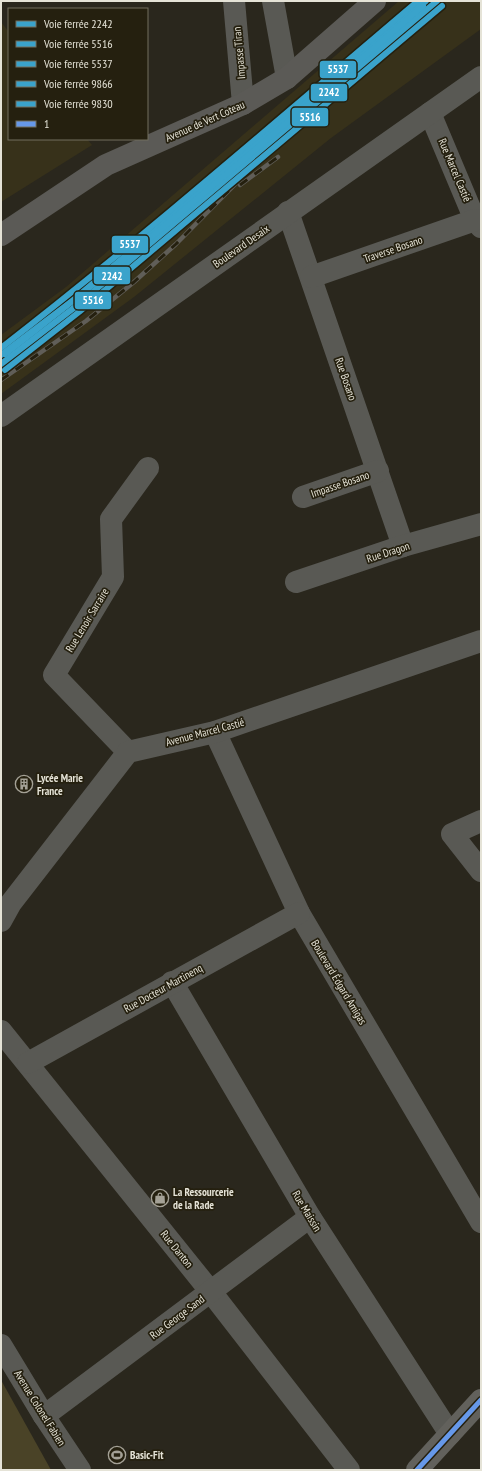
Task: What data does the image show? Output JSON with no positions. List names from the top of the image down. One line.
{"streets":{"street":["Impasse Tiran","Avenue de Vert Coteau","Rue Marcel Castié","Boulevard Desaix","Traverse Bosano","Rue Bosano","Impasse Bosano","Rue Dragon","Rue Lenoir Sarraire","Avenue Marcel Castié","Boulevard Édgard Amigas","Rue Docteur Martinenq","Rue Maissin","Rue Danton","Rue George Sand","Avenue Colonel Fabien"]},"crossings":[["Impasse Tiran","Avenue de Vert Coteau"],["Rue Marcel Castié","Boulevard Desaix"],["Rue Marcel Castié","Traverse Bosano"],["Boulevard Desaix","Rue Bosano"],["Traverse Bosano","Rue Bosano"],["Rue Bosano","Impasse Bosano"],["Rue Bosano","Rue Dragon"],["Rue Lenoir Sarraire","Avenue Marcel Castié"],["Avenue Marcel Castié","Boulevard Édgard Amigas"],["Boulevard Édgard Amigas","Rue Docteur Martinenq"],["Rue Docteur Martinenq","Rue Maissin"],["Rue Docteur Martinenq","Rue Danton"],["Rue Maissin","Rue George Sand"],["Rue Danton","Rue George Sand"],["Rue George Sand","Avenue Colonel Fabien"]],"places":{"building":["Lycée Marie France"],"shop":["La Ressourcerie de la Rade"],"sports":["Basic-Fit"]},"lines":["rail line 2242","rail line 5537","rail line 9866","rail line 5516","rail line 9830","transit line 1"],"legend":["Voie ferrée 2242","Voie ferrée 5516","Voie ferrée 5537","Voie ferrée 9866","Voie ferrée 9830","1"]}
